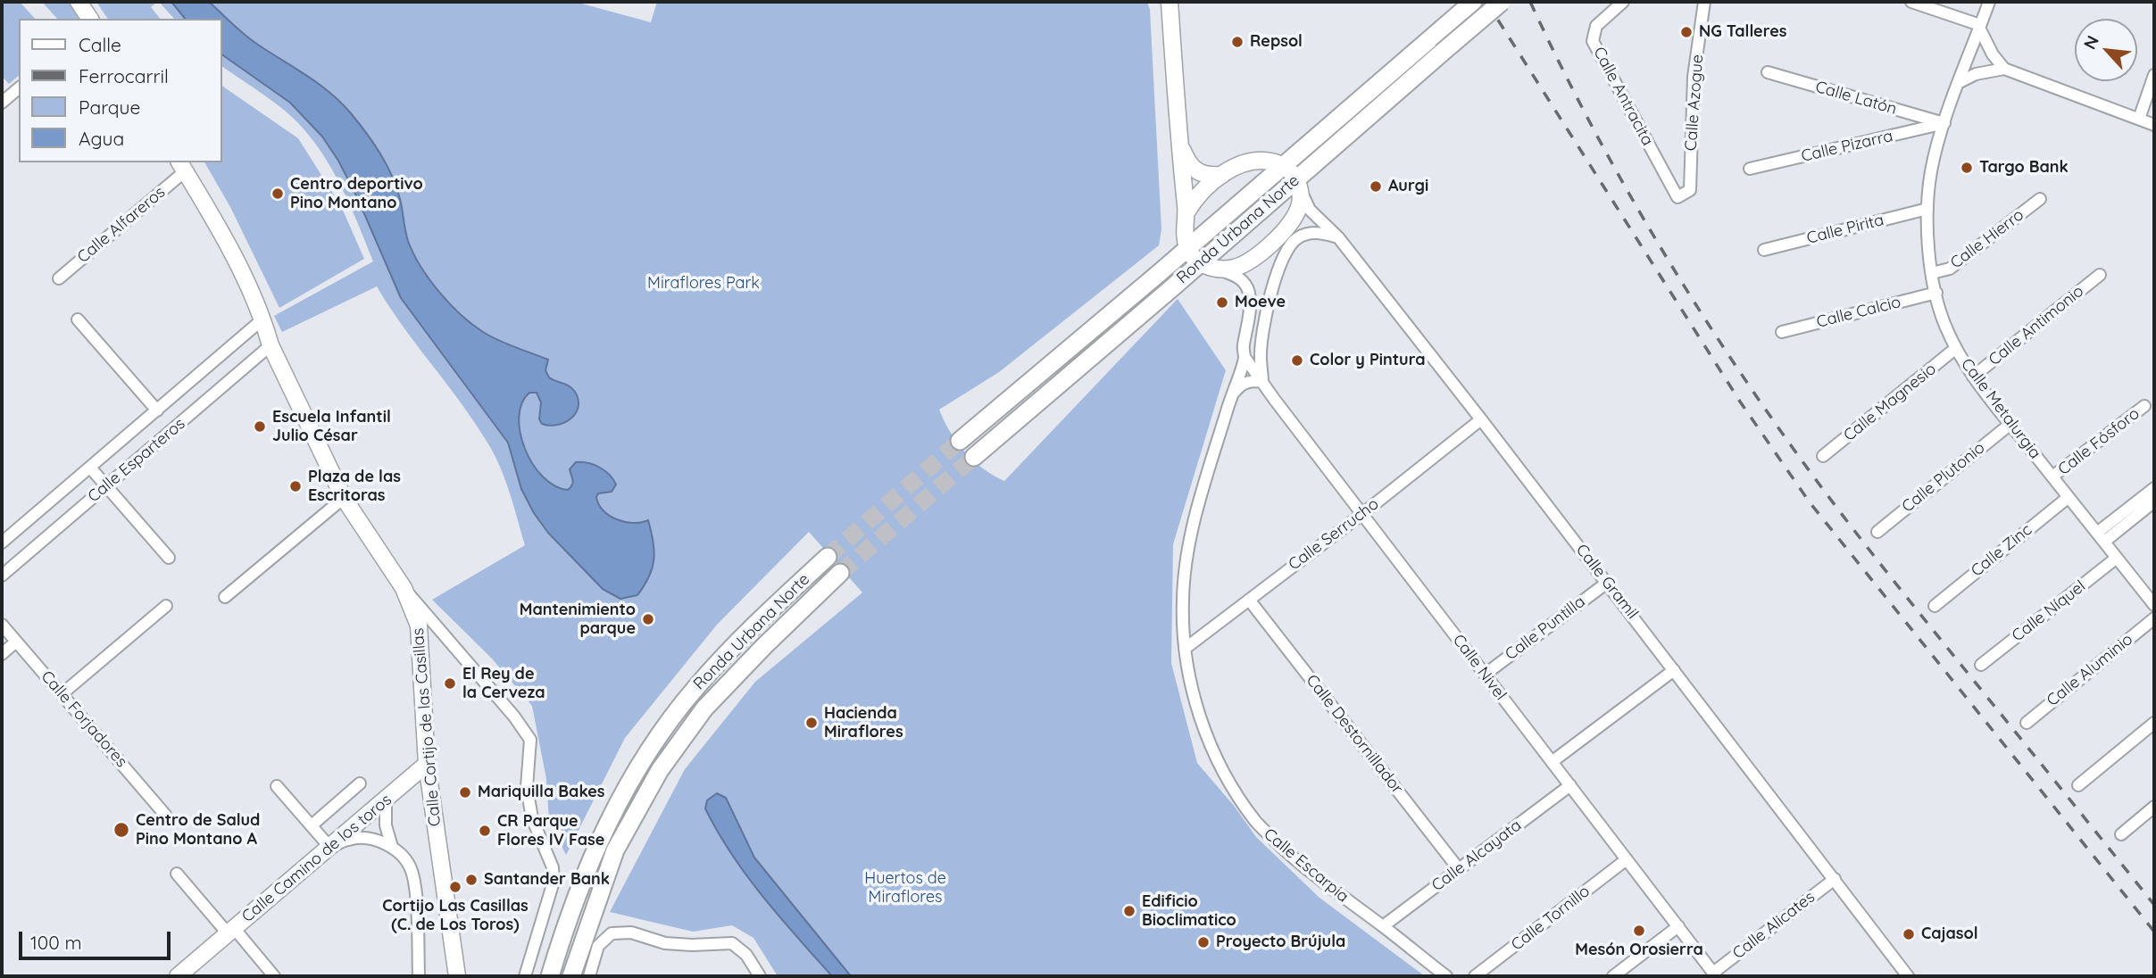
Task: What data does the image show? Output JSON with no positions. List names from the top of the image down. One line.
{"streets":{"main road":["Ronda Urbana Norte"],"street":["Calle Antracita","Calle Latón","Calle Azogue","Calle Pizarra","Calle Alfareros","Calle Pirita","Calle Hierro","Calle Calcio","Calle Antimonio","Calle Magnesio","Calle Metalurgia","Calle Fósforo","Calle Esparteros","Calle Plutonio","Calle Serrucho","Calle Zinc","Calle Gramil","Calle Níquel","Calle Puntilla","Calle Nivel","Calle Aluminio","Calle Forjadores","Calle Cortijo de las Casillas","Calle Destornillador","Calle Alcayata","Calle Camino de los toros","Calle Escarpia","Calle Tornillo","Calle Alicates"]},"crossings":[["Calle Antracita","Calle Azogue"],["Calle Latón","Calle Pizarra"],["Calle Latón","Calle Metalurgia"],["Calle Pizarra","Calle Metalurgia"],["Calle Alfareros","Calle Cortijo de las Casillas"],["Ronda Urbana Norte","Calle Gramil"],["Calle Pirita","Calle Metalurgia"],["Calle Hierro","Calle Metalurgia"],["Calle Calcio","Calle Metalurgia"],["Calle Antimonio","Calle Metalurgia"],["Calle Magnesio","Calle Metalurgia"],["Calle Metalurgia","Calle Fósforo"],["Calle Metalurgia","Calle Plutonio"],["Calle Metalurgia","Calle Zinc"],["Calle Metalurgia","Calle Níquel"],["Calle Esparteros","Calle Cortijo de las Casillas"],["Calle Serrucho","Calle Gramil"],["Calle Serrucho","Calle Nivel"],["Calle Serrucho","Calle Destornillador"],["Calle Serrucho","Calle Escarpia"],["Calle Gramil","Calle Puntilla"],["Calle Gramil","Calle Alicates"],["Calle Puntilla","Calle Nivel"],["Calle Nivel","Calle Alcayata"],["Calle Nivel","Calle Escarpia"],["Calle Nivel","Calle Tornillo"],["Calle Nivel","Calle Alicates"],["Calle Cortijo de las Casillas","Calle Camino de los toros"],["Calle Destornillador","Calle Alcayata"],["Calle Alcayata","Calle Escarpia"]],"parks":["Miraflores Park","Huertos de Miraflores"],"places":["NG Talleres","Repsol","Targo Bank","Aurgi","Centro deportivo Pino Montano","Moeve","Color y Pintura","Escuela Infantil Julio César","Plaza de las Escritoras","Mantenimiento parque","El Rey de la Cerveza","Hacienda Miraflores","Mariquilla Bakes","Centro de Salud Pino Montano A","CR Parque Flores IV Fase","Santander Bank","Cortijo Las Casillas (C. de Los Toros)","Edificio Bioclimatico","Mesón Orosierra","Cajasol","Proyecto Brújula"],"legend":["Calle","Ferrocarril","Parque","Agua"],"scale_bar":"100 m","north":"top left"}
